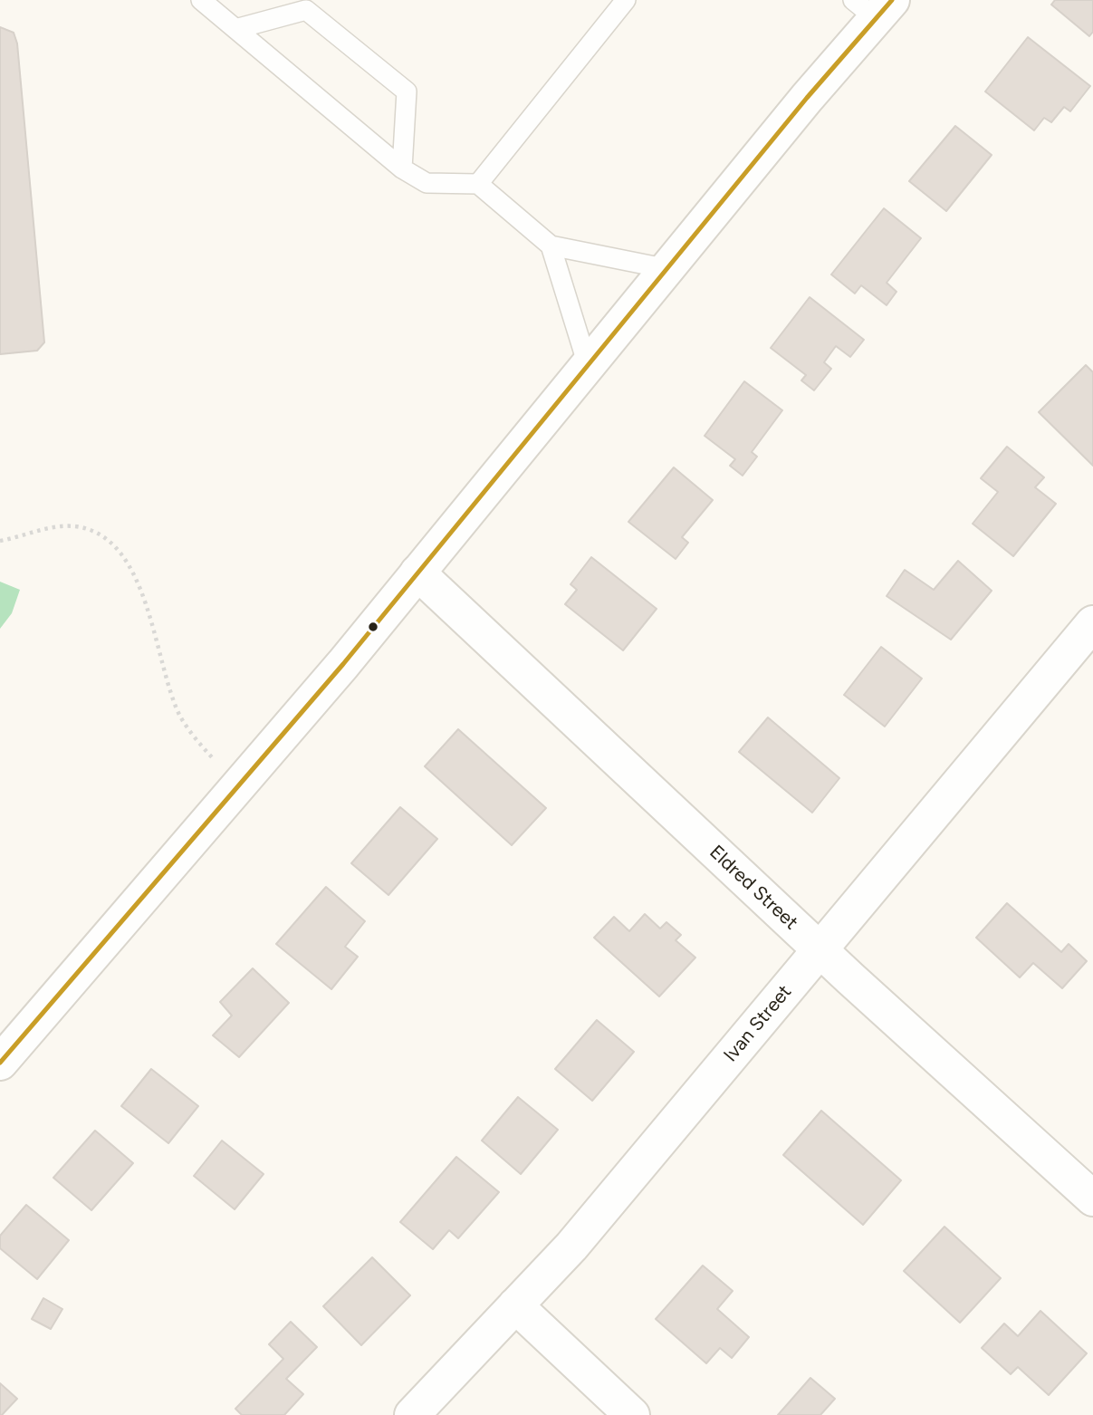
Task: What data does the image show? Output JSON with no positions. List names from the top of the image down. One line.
{"streets":{"street":["Eldred Street","Ivan Street"]},"crossings":[["Eldred Street","Ivan Street"]]}
